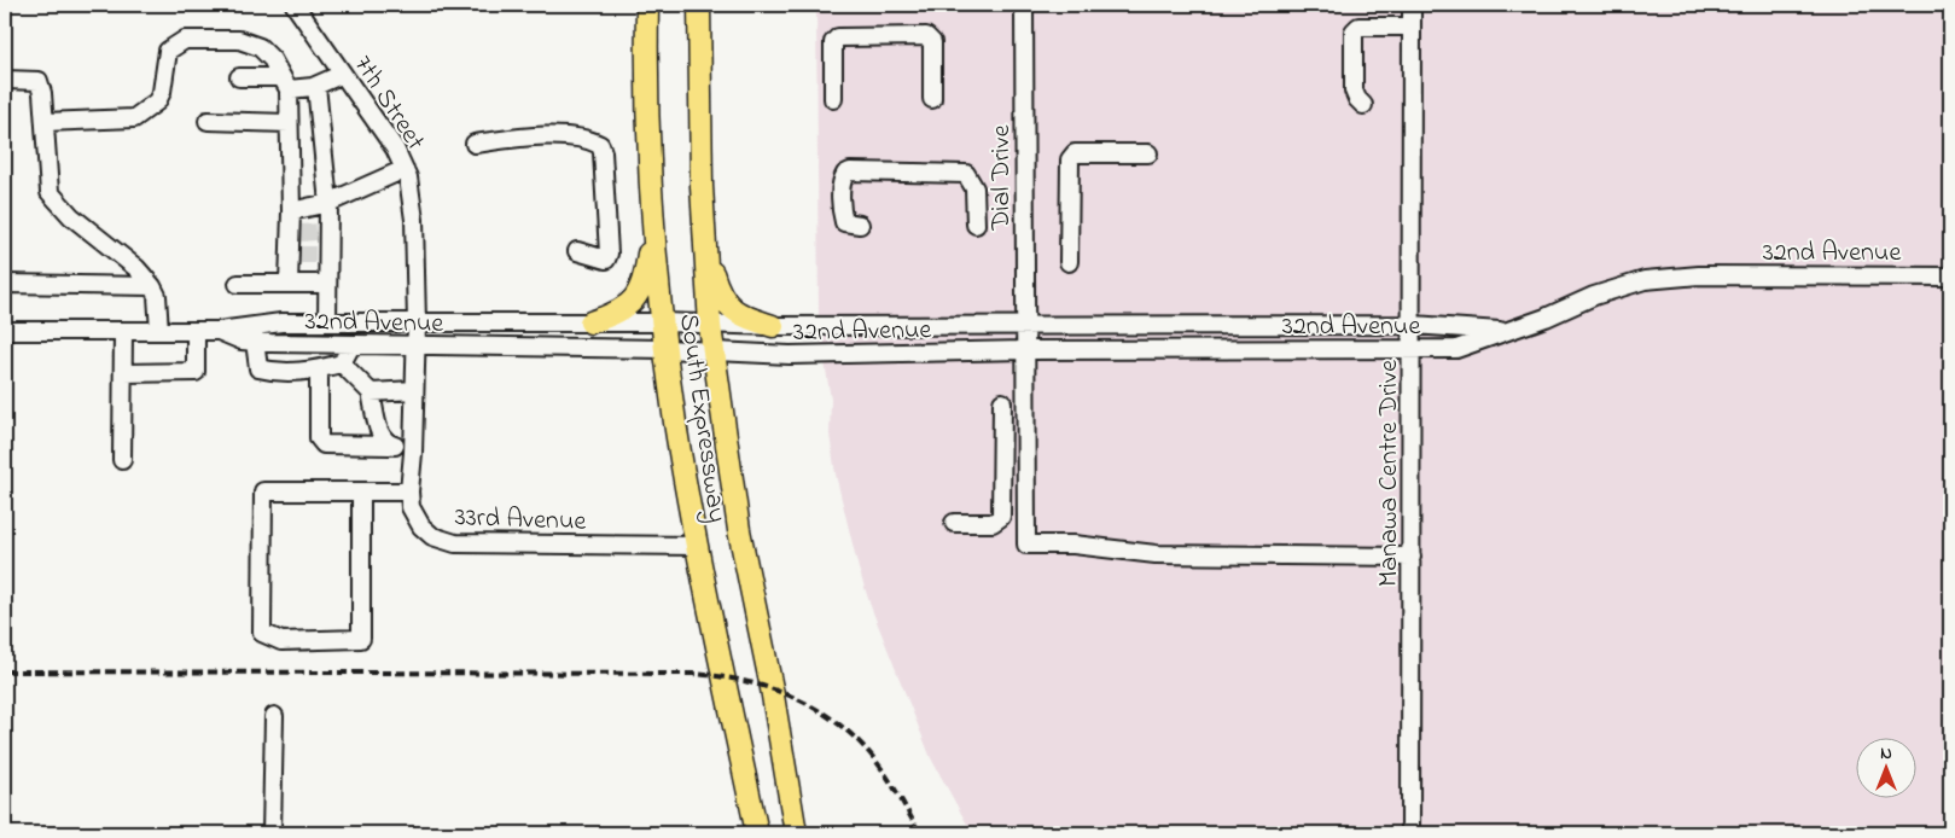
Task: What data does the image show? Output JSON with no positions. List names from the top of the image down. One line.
{"streets":{"main road":["South Expressway"],"street":["7th Street","Dial Drive","32nd Avenue","Manawa Centre Drive","33rd Avenue"]},"crossings":[["7th Street","32nd Avenue"],["7th Street","33rd Avenue"],["Dial Drive","32nd Avenue"],["Dial Drive","Manawa Centre Drive"],["32nd Avenue","South Expressway"],["32nd Avenue","Manawa Centre Drive"],["32nd Avenue","33rd Avenue"],["South Expressway","33rd Avenue"]],"north":"top"}
